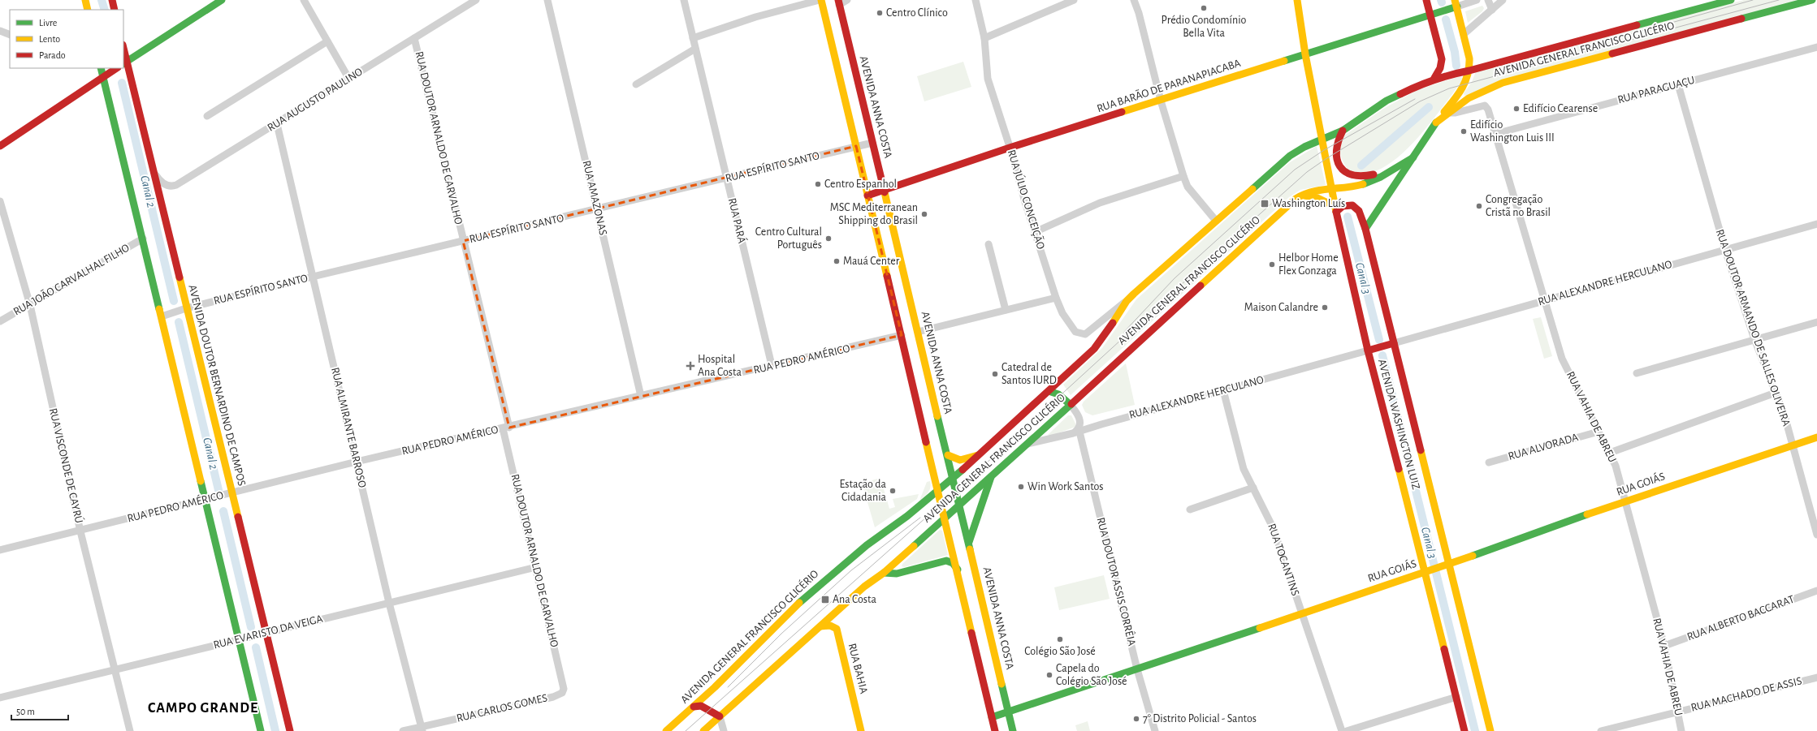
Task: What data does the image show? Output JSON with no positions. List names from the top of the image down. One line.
{"streets":{"main road":["AVENIDA GENERAL FRANCISCO GLICÉRIO","RUA BARÃO DE PARANAPIACABA","AVENIDA ANNA COSTA","AVENIDA DOUTOR BERNARDINO DE CAMPOS","AVENIDA WASHINGTON LUIZ","RUA GOIÁS","RUA BAHIA"],"street":["RUA PARAGUAÇU","RUA AUGUSTO PAULINO","RUA DOUTOR ARNALDO DE CARVALHO","RUA ESPÍRITO SANTO","RUA AMAZONAS","RUA JÚLIO CONCEIÇÃO","RUA PARÁ","RUA JOÃO CARVALHAL FILHO","RUA ALEXANDRE HERCULANO","RUA DOUTOR ARMANDO DE SALLES OLIVEIRA","RUA PEDRO AMÉRICO","RUA VAHIA DE ABREU","RUA ALMIRANTE BARROSO","RUA ALVORADA","RUA VISCONDE DE CAYRÚ","RUA TOCANTINS","RUA DOUTOR ASSIS CORRÊIA","RUA ALBERTO BACCARAT","RUA EVARISTO DA VEIGA","RUA MACHADO DE ASSIS","RUA CARLOS GOMES"]},"crossings":[["AVENIDA GENERAL FRANCISCO GLICÉRIO","AVENIDA ANNA COSTA"],["AVENIDA GENERAL FRANCISCO GLICÉRIO","RUA JÚLIO CONCEIÇÃO"],["AVENIDA GENERAL FRANCISCO GLICÉRIO","RUA ALEXANDRE HERCULANO"],["AVENIDA GENERAL FRANCISCO GLICÉRIO","RUA VAHIA DE ABREU"],["AVENIDA GENERAL FRANCISCO GLICÉRIO","AVENIDA WASHINGTON LUIZ"],["AVENIDA GENERAL FRANCISCO GLICÉRIO","RUA BAHIA"],["RUA BARÃO DE PARANAPIACABA","AVENIDA ANNA COSTA"],["RUA BARÃO DE PARANAPIACABA","RUA JÚLIO CONCEIÇÃO"],["RUA BARÃO DE PARANAPIACABA","AVENIDA WASHINGTON LUIZ"],["RUA PARAGUAÇU","RUA DOUTOR ARMANDO DE SALLES OLIVEIRA"],["RUA PARAGUAÇU","RUA VAHIA DE ABREU"],["RUA AUGUSTO PAULINO","RUA DOUTOR ARNALDO DE CARVALHO"],["RUA AUGUSTO PAULINO","AVENIDA DOUTOR BERNARDINO DE CAMPOS"],["RUA AUGUSTO PAULINO","RUA ALMIRANTE BARROSO"],["AVENIDA ANNA COSTA","RUA ESPÍRITO SANTO"],["AVENIDA ANNA COSTA","RUA GOIÁS"],["RUA DOUTOR ARNALDO DE CARVALHO","RUA ESPÍRITO SANTO"],["RUA DOUTOR ARNALDO DE CARVALHO","RUA PEDRO AMÉRICO"],["RUA DOUTOR ARNALDO DE CARVALHO","RUA EVARISTO DA VEIGA"],["RUA DOUTOR ARNALDO DE CARVALHO","RUA CARLOS GOMES"],["RUA ESPÍRITO SANTO","RUA AMAZONAS"],["RUA ESPÍRITO SANTO","RUA PARÁ"],["RUA ESPÍRITO SANTO","AVENIDA DOUTOR BERNARDINO DE CAMPOS"],["RUA ESPÍRITO SANTO","RUA ALMIRANTE BARROSO"],["RUA AMAZONAS","RUA PEDRO AMÉRICO"],["RUA PARÁ","RUA PEDRO AMÉRICO"],["RUA JOÃO CARVALHAL FILHO","RUA VISCONDE DE CAYRÚ"],["RUA ALEXANDRE HERCULANO","RUA DOUTOR ARMANDO DE SALLES OLIVEIRA"],["RUA ALEXANDRE HERCULANO","RUA VAHIA DE ABREU"],["RUA ALEXANDRE HERCULANO","AVENIDA WASHINGTON LUIZ"],["RUA ALEXANDRE HERCULANO","RUA TOCANTINS"],["RUA ALEXANDRE HERCULANO","RUA DOUTOR ASSIS CORRÊIA"],["RUA DOUTOR ARMANDO DE SALLES OLIVEIRA","RUA GOIÁS"],["RUA PEDRO AMÉRICO","AVENIDA DOUTOR BERNARDINO DE CAMPOS"],["RUA PEDRO AMÉRICO","RUA ALMIRANTE BARROSO"],["RUA PEDRO AMÉRICO","RUA VISCONDE DE CAYRÚ"],["AVENIDA DOUTOR BERNARDINO DE CAMPOS","RUA EVARISTO DA VEIGA"],["RUA VAHIA DE ABREU","RUA ALVORADA"],["RUA VAHIA DE ABREU","RUA GOIÁS"],["RUA VAHIA DE ABREU","RUA ALBERTO BACCARAT"],["RUA VAHIA DE ABREU","RUA MACHADO DE ASSIS"],["AVENIDA WASHINGTON LUIZ","RUA GOIÁS"],["RUA ALMIRANTE BARROSO","RUA EVARISTO DA VEIGA"],["RUA ALMIRANTE BARROSO","RUA CARLOS GOMES"],["RUA VISCONDE DE CAYRÚ","RUA EVARISTO DA VEIGA"],["RUA GOIÁS","RUA TOCANTINS"],["RUA GOIÁS","RUA DOUTOR ASSIS CORRÊIA"]],"districts":["CAMPO GRANDE"],"water":["Canal 2","Canal 3"],"places":{"other":["Prédio Condomínio Bella Vita","Centro Clínico","Edifício Cearense","Edifício Washington Luis III","Centro Espanhol","Congregação Cristã no Brasil","MSC Mediterranean Shipping do Brasil","Centro Cultural Português","Mauá Center","Helbor Home Flex Gonzaga","Maison Calandre","Catedral de Santos IURD","Win Work Santos","Estação da Cidadania","Colégio São José","Capela do Colégio São José","7° Distrito Policial - Santos"],"transit":["Washington Luís","Ana Costa"],"health":["Hospital Ana Costa"]},"legend":["Livre","Lento","Parado"],"scale_bar":"50 m"}
